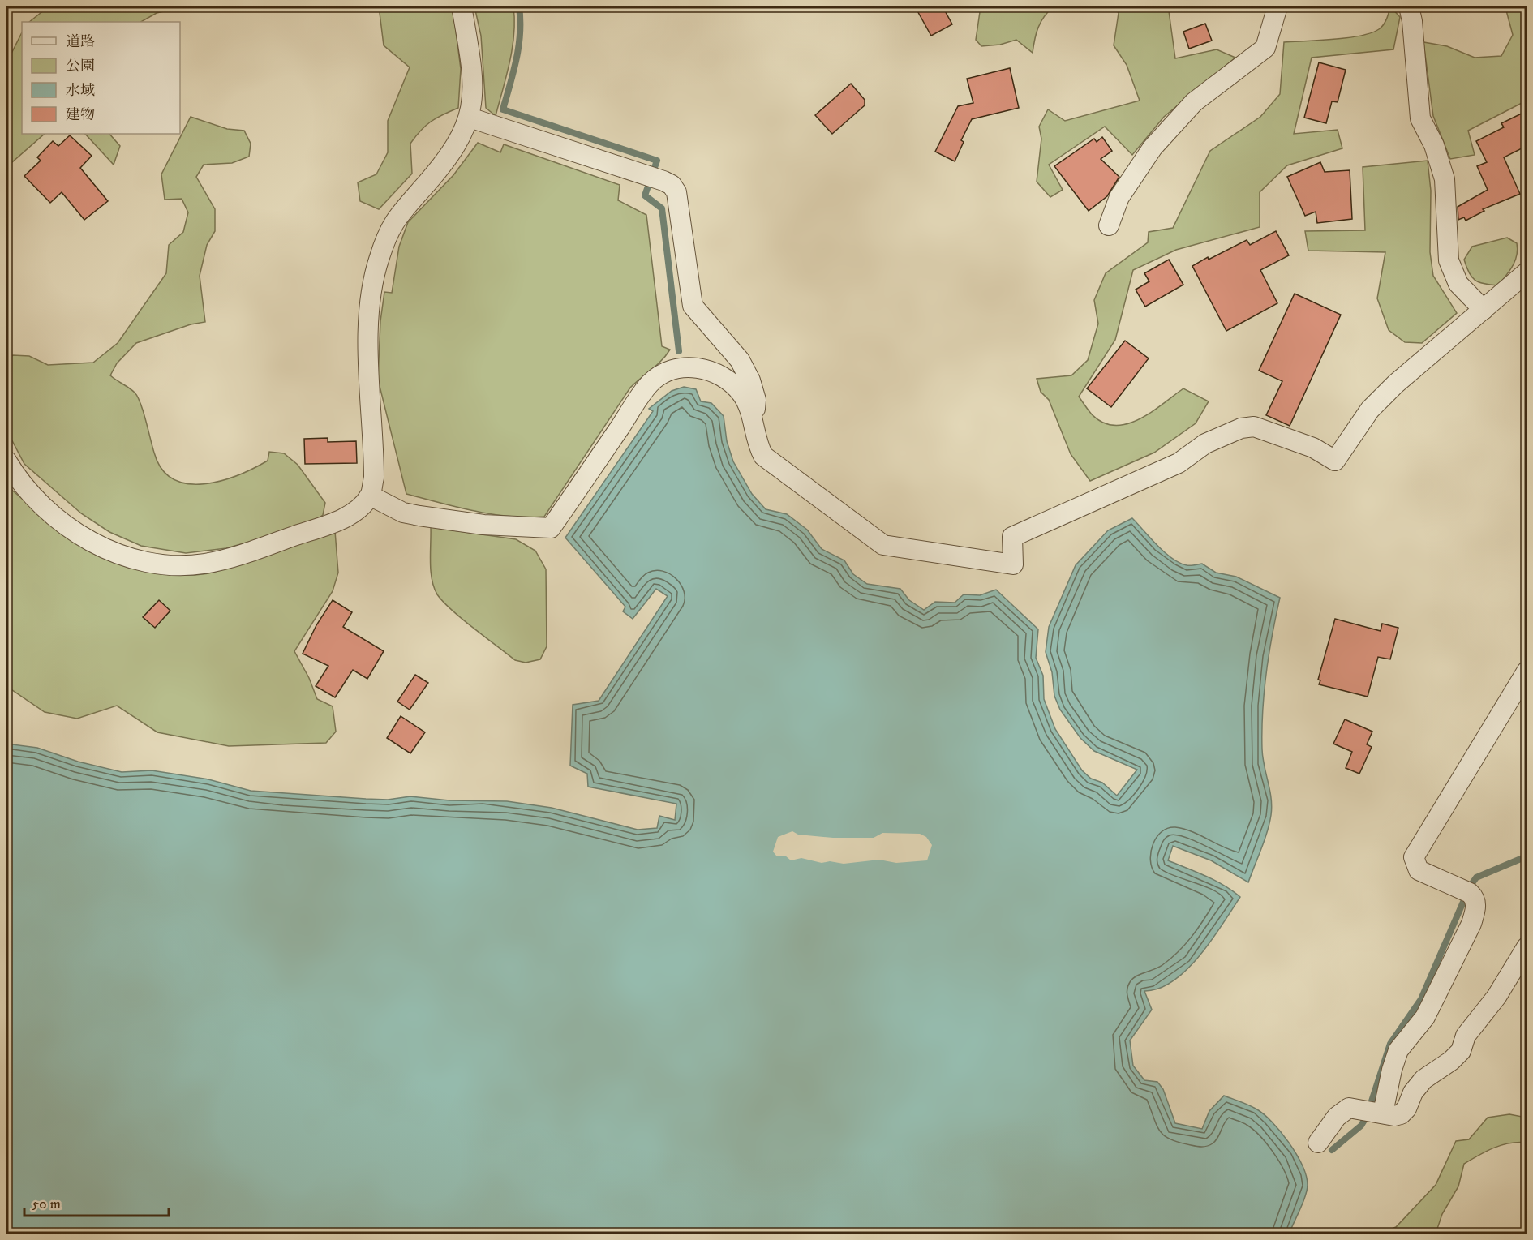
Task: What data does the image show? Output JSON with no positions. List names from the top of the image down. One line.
{"legend":["道路","公園","水域","建物"],"scale_bar":"50 m"}
